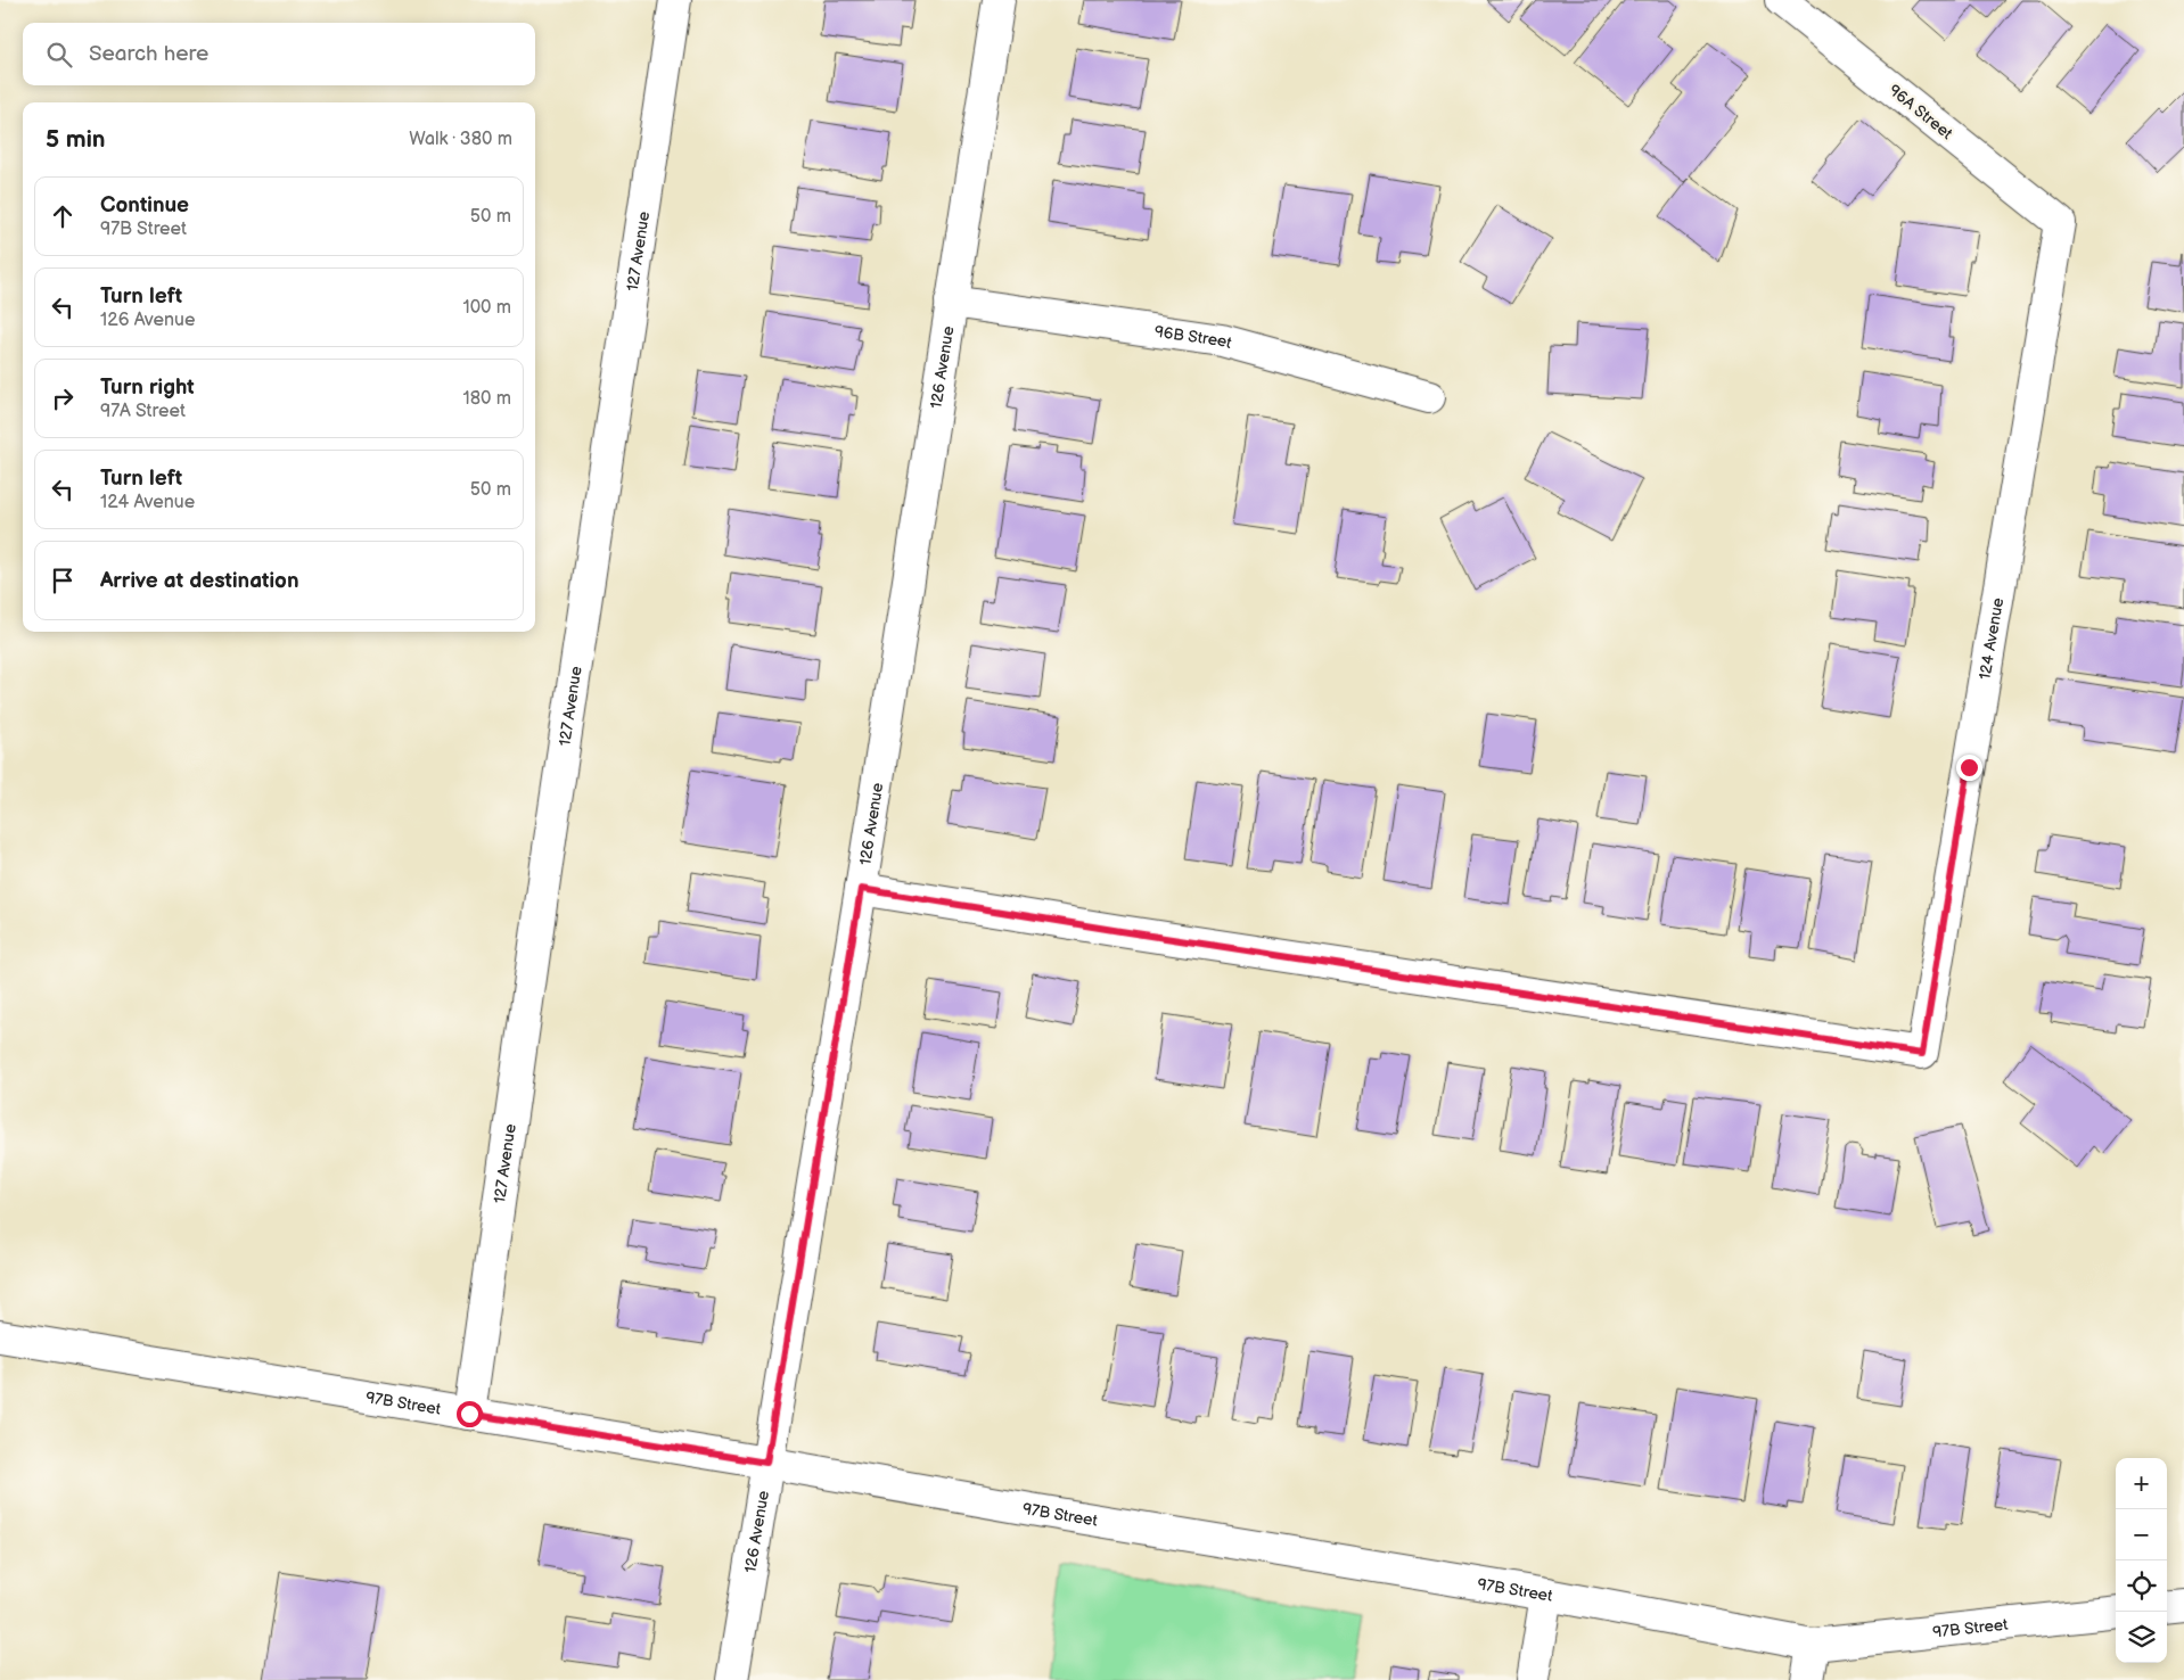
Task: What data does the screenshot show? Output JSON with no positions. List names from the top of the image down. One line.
{"streets":{"street":["96A Street","127 Avenue","96B Street","126 Avenue","124 Avenue","97B Street"]},"crossings":[["96A Street","124 Avenue"],["127 Avenue","97B Street"],["96B Street","126 Avenue"],["126 Avenue","124 Avenue"],["126 Avenue","97B Street"]],"page":{"search":"Search here","heading":["5 min","Walk · 380 m"],"list":[["Continue","97B Street","50 m"],["Turn left","126 Avenue","100 m"],["Turn right","97A Street","180 m"],["Turn left","124 Avenue","50 m"],"Arrive at destination"],"map_buttons":["+","−"]}}
